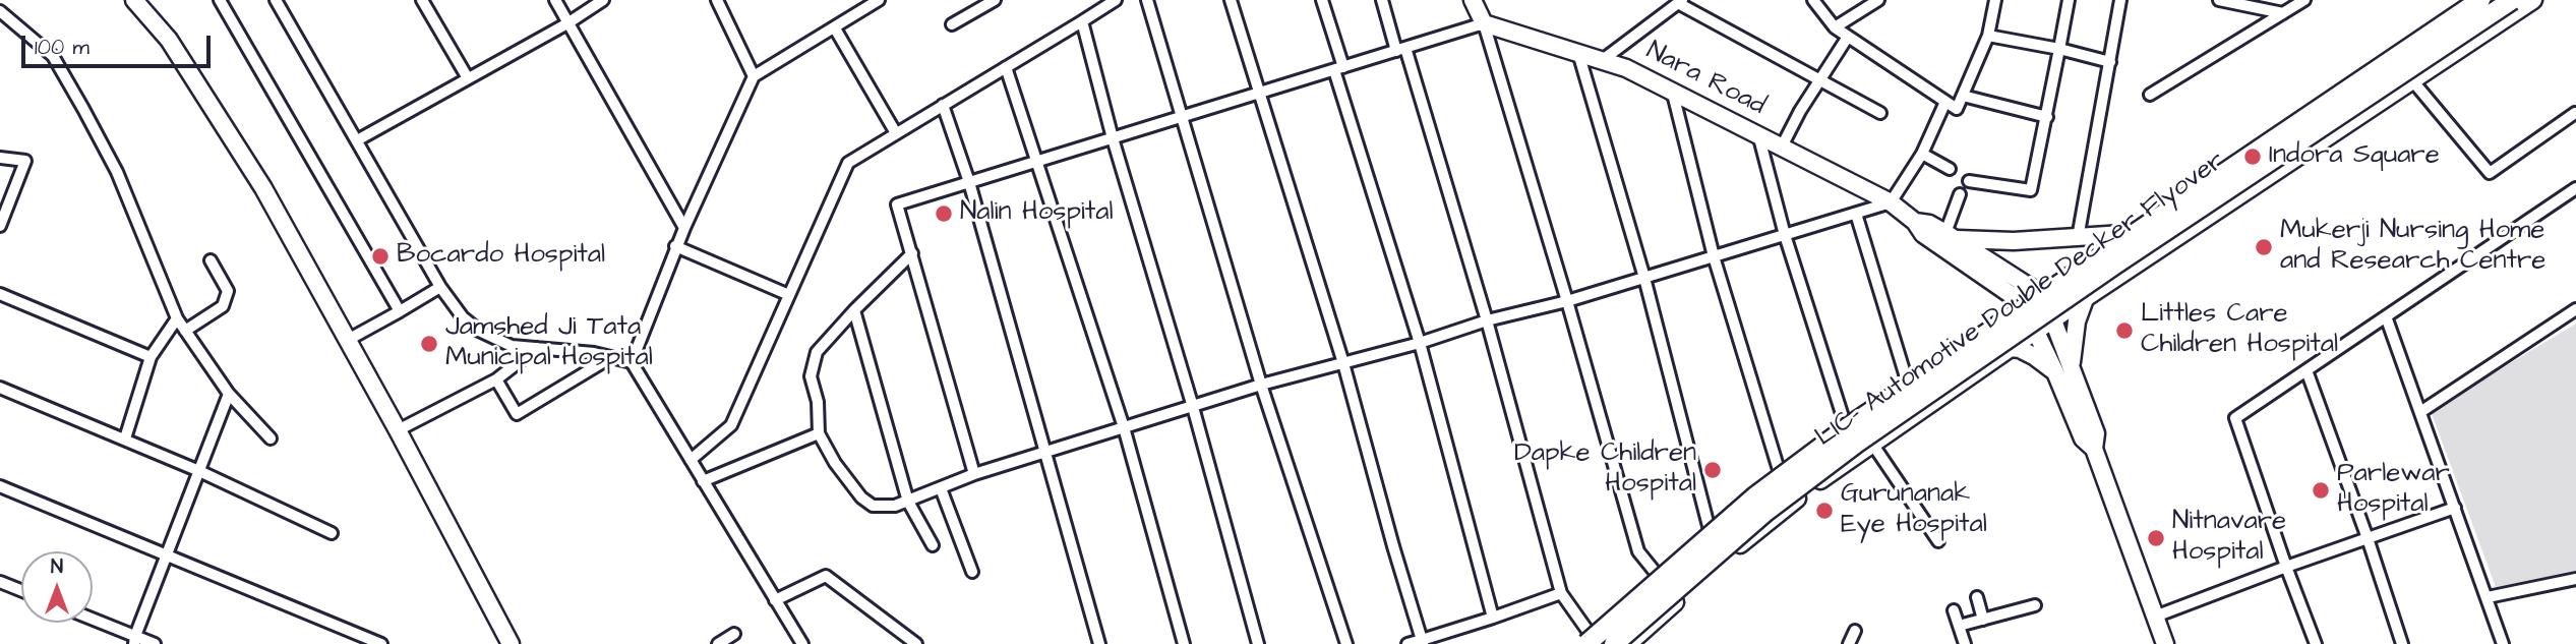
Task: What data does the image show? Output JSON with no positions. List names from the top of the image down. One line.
{"streets":{"main road":["Nara Road","LIC- Automotive Double Decker Flyover"]},"places":["Indora Square","Nalin Hospital","Mukerji Nursing Home and Research Centre","Bocardo Hospital","Littles Care Children Hospital","Jamshed Ji Tata Municipal Hospital","Dapke Children Hospital","Parlewar Hospital","Gurunanak Eye Hospital","Nitnavare Hospital"],"scale_bar":"100 m","north":"top"}
